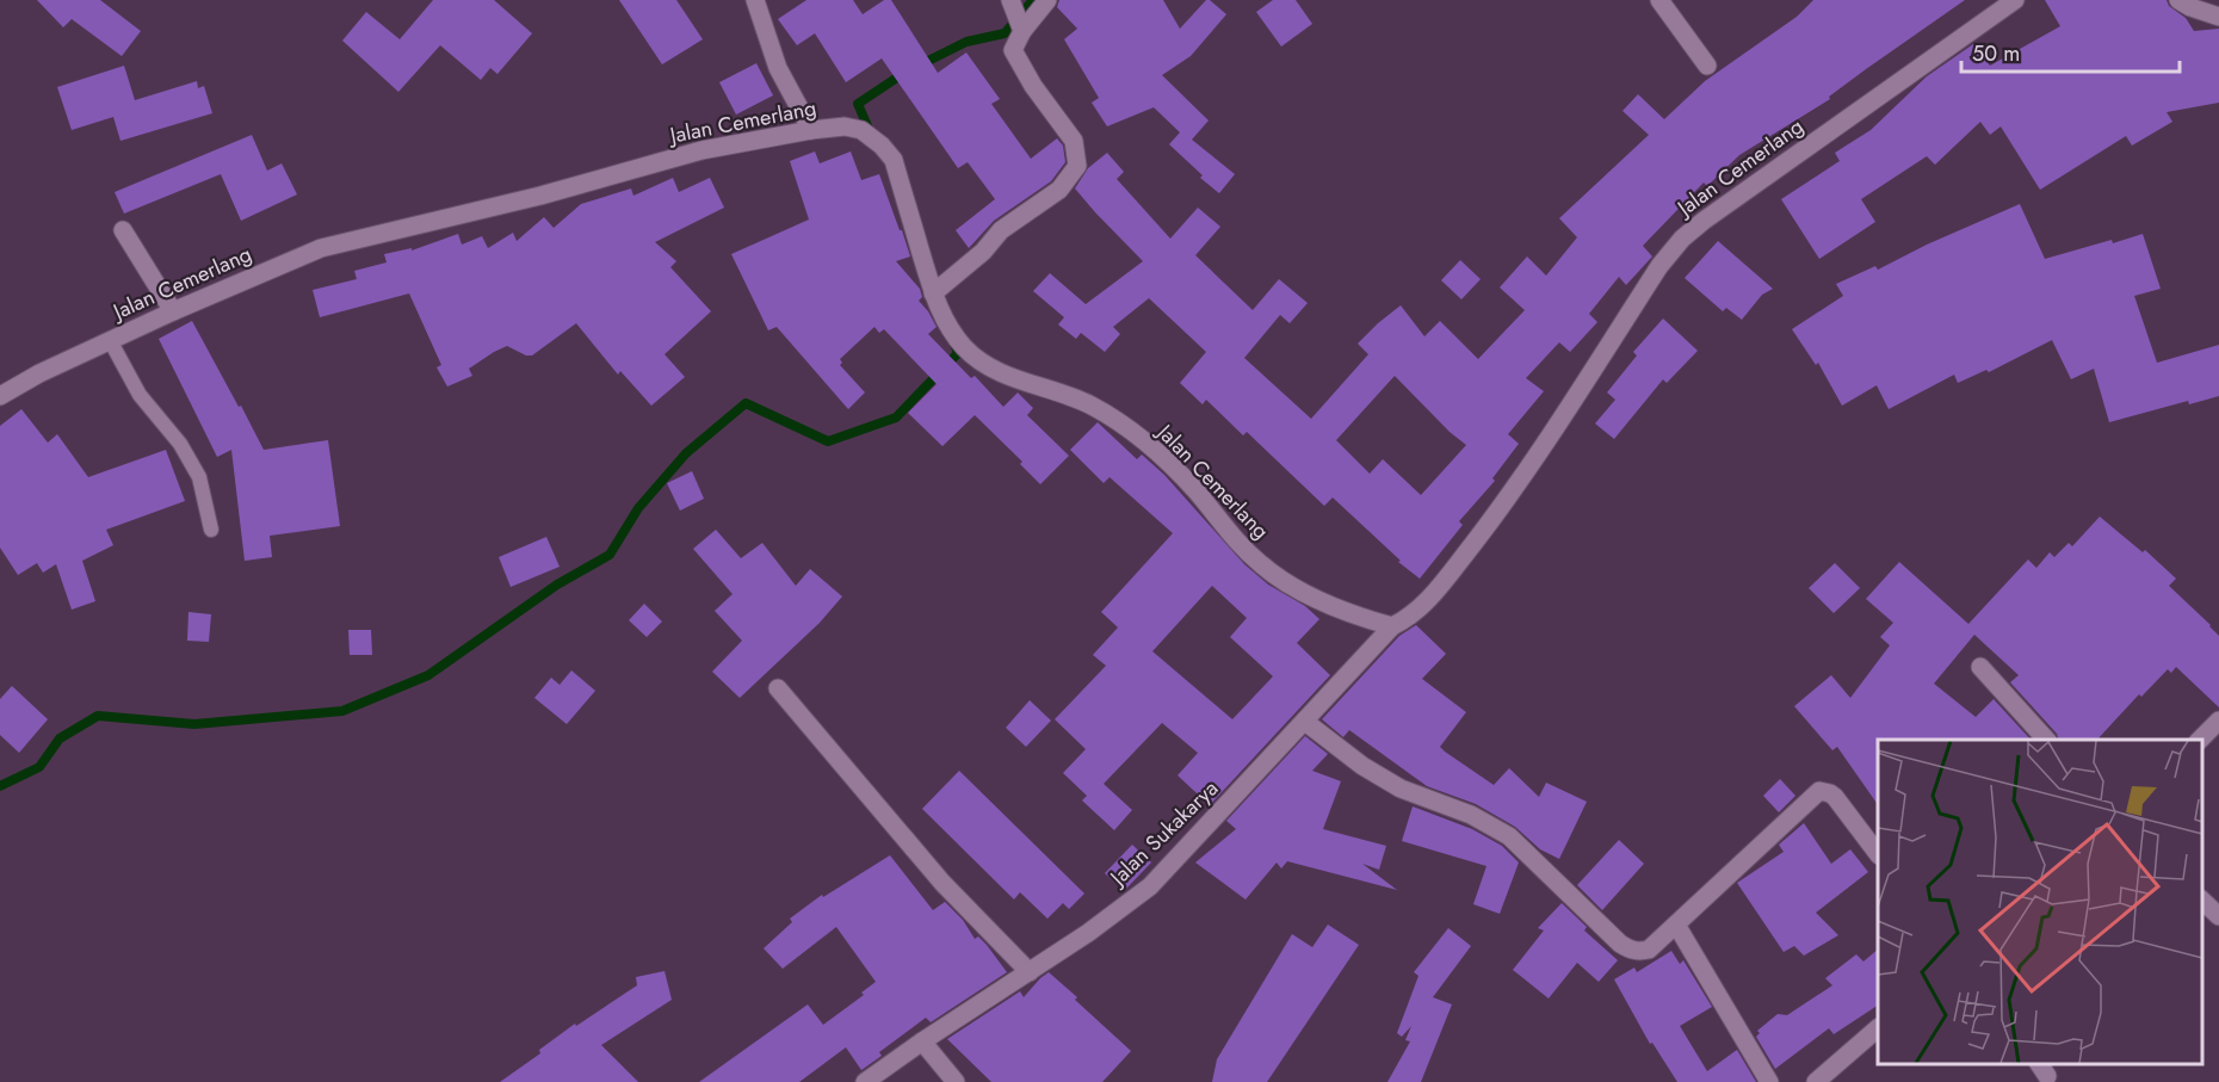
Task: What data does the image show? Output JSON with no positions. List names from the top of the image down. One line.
{"streets":{"street":["Jalan Cemerlang","Jalan Sukakarya"]},"crossings":[["Jalan Cemerlang","Jalan Sukakarya"]],"scale_bar":"50 m"}
